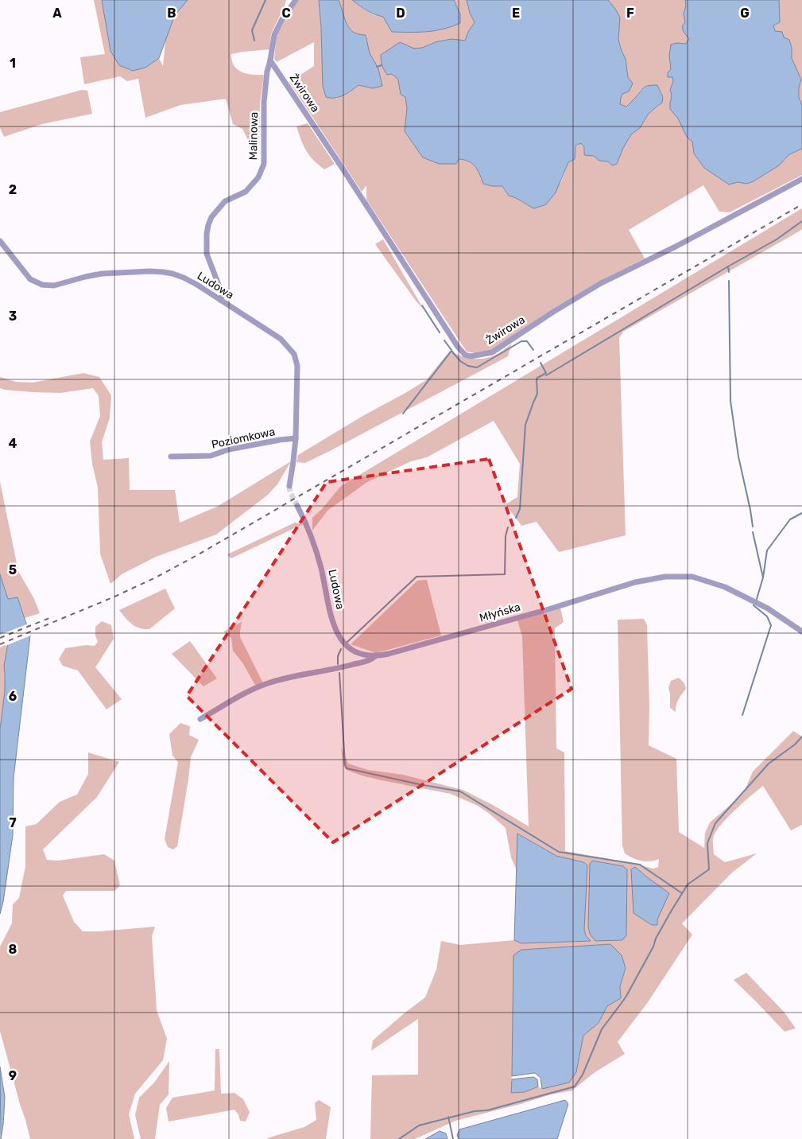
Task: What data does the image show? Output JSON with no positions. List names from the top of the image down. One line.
{"streets":{"street":["Żwirowa","Malinowa","Ludowa","Poziomkowa","Młyńska"]},"crossings":[["Żwirowa","Malinowa"],["Malinowa","Ludowa"],["Ludowa","Poziomkowa"],["Ludowa","Młyńska"]],"grid":{"columns":["A","B","C","D","E","F","G"],"rows":["1","2","3","4","5","6","7","8","9"]}}
